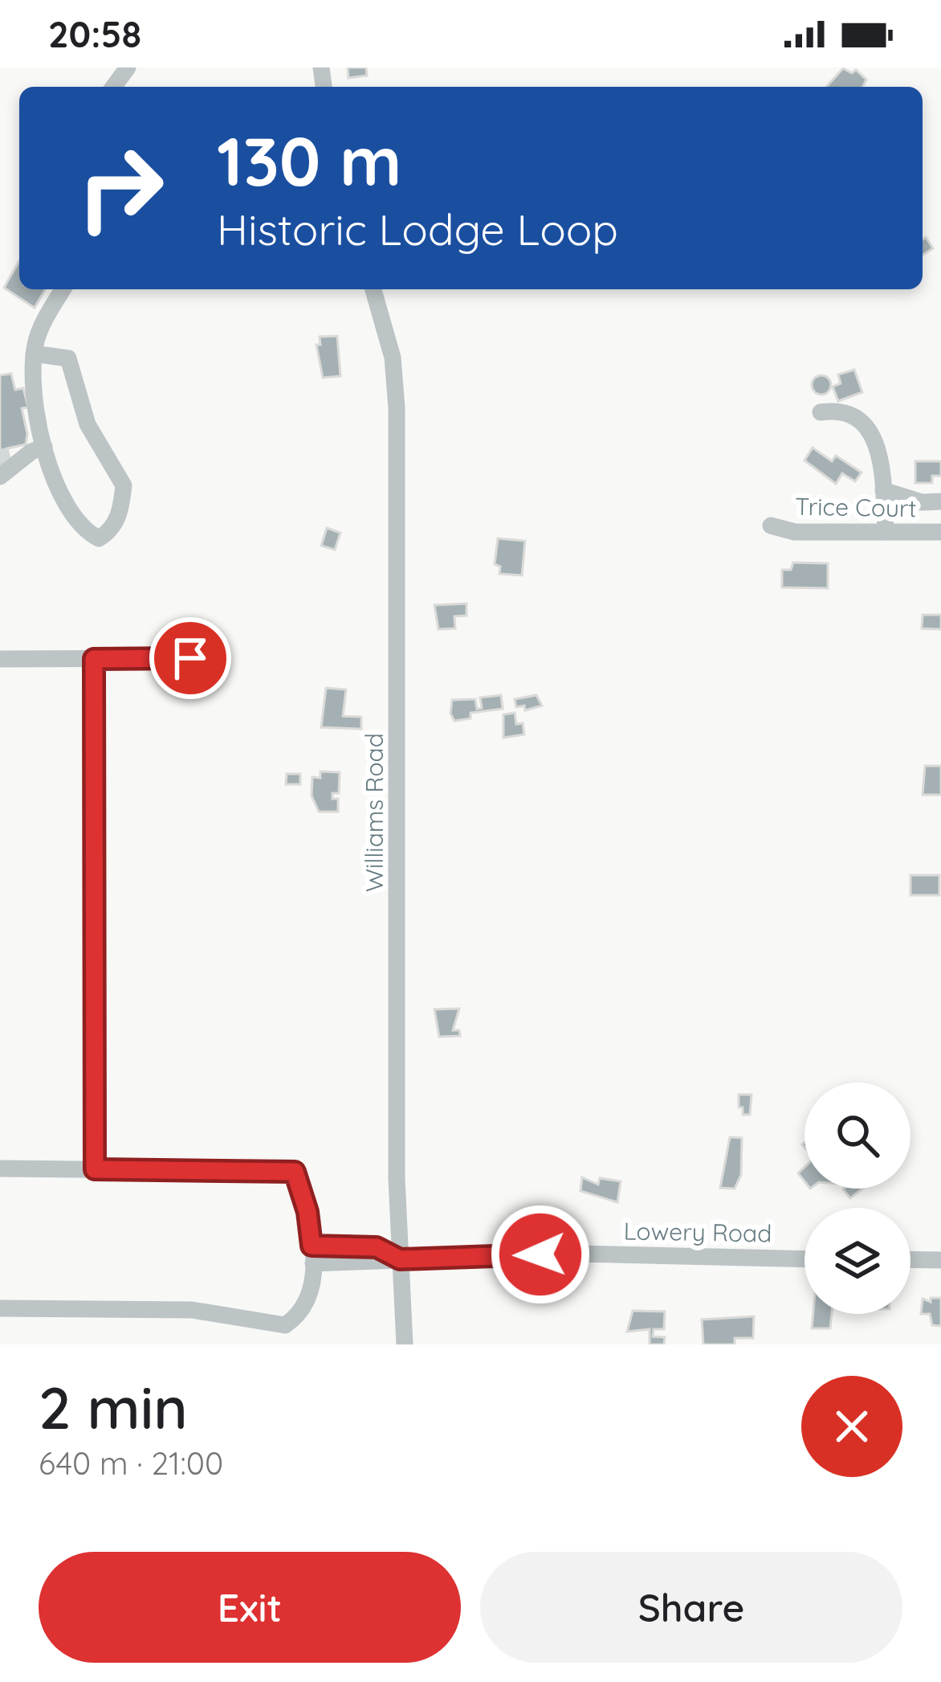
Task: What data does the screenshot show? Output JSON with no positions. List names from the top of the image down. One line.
{"streets":{"street":["Trice Court","Williams Road","Lowery Road"]},"crossings":[["Williams Road","Lowery Road"]],"page":{"status":"20:58","turn":["130 m","Historic Lodge Loop"],"heading":["2 min","640 m · 21:00"],"buttons":["Exit","Share"]}}
